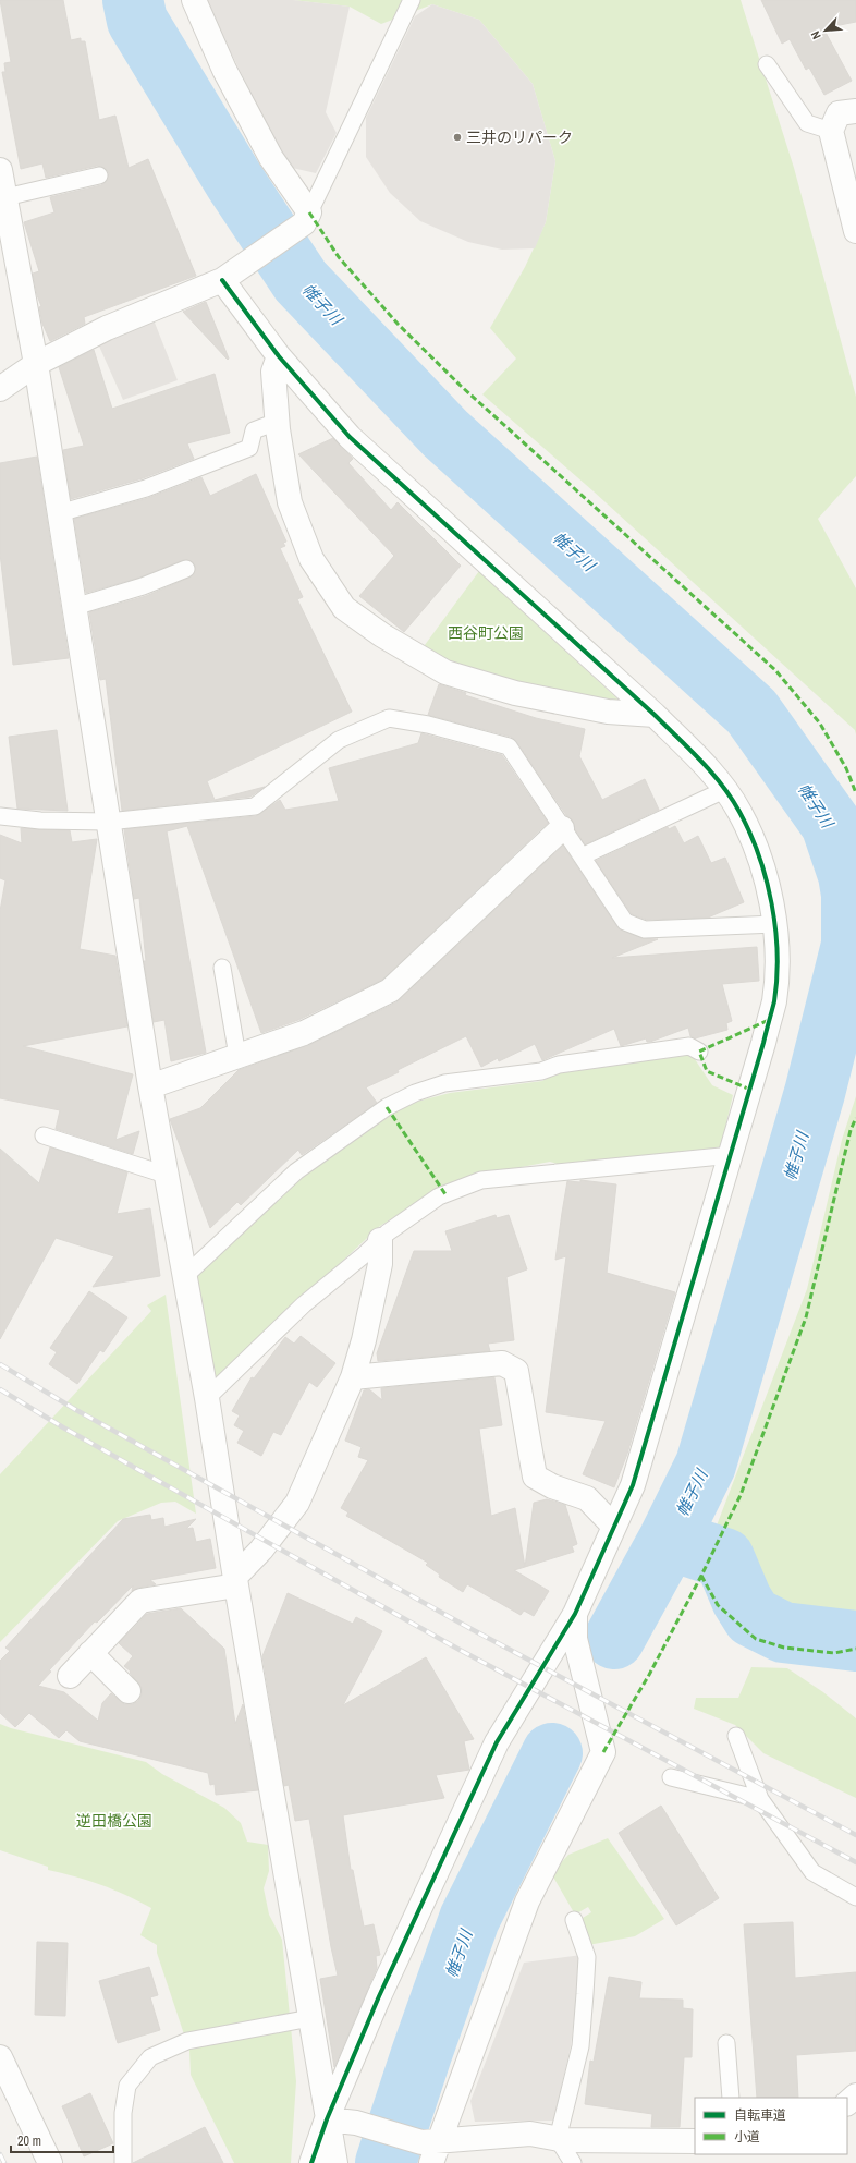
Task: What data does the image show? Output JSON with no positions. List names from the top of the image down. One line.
{"water":["帷子川"],"parks":["西谷町公園","逆田橋公園"],"places":["三井のリパーク"],"legend":["自転車道","小道"],"scale_bar":"20 m","north":"bottom left"}
